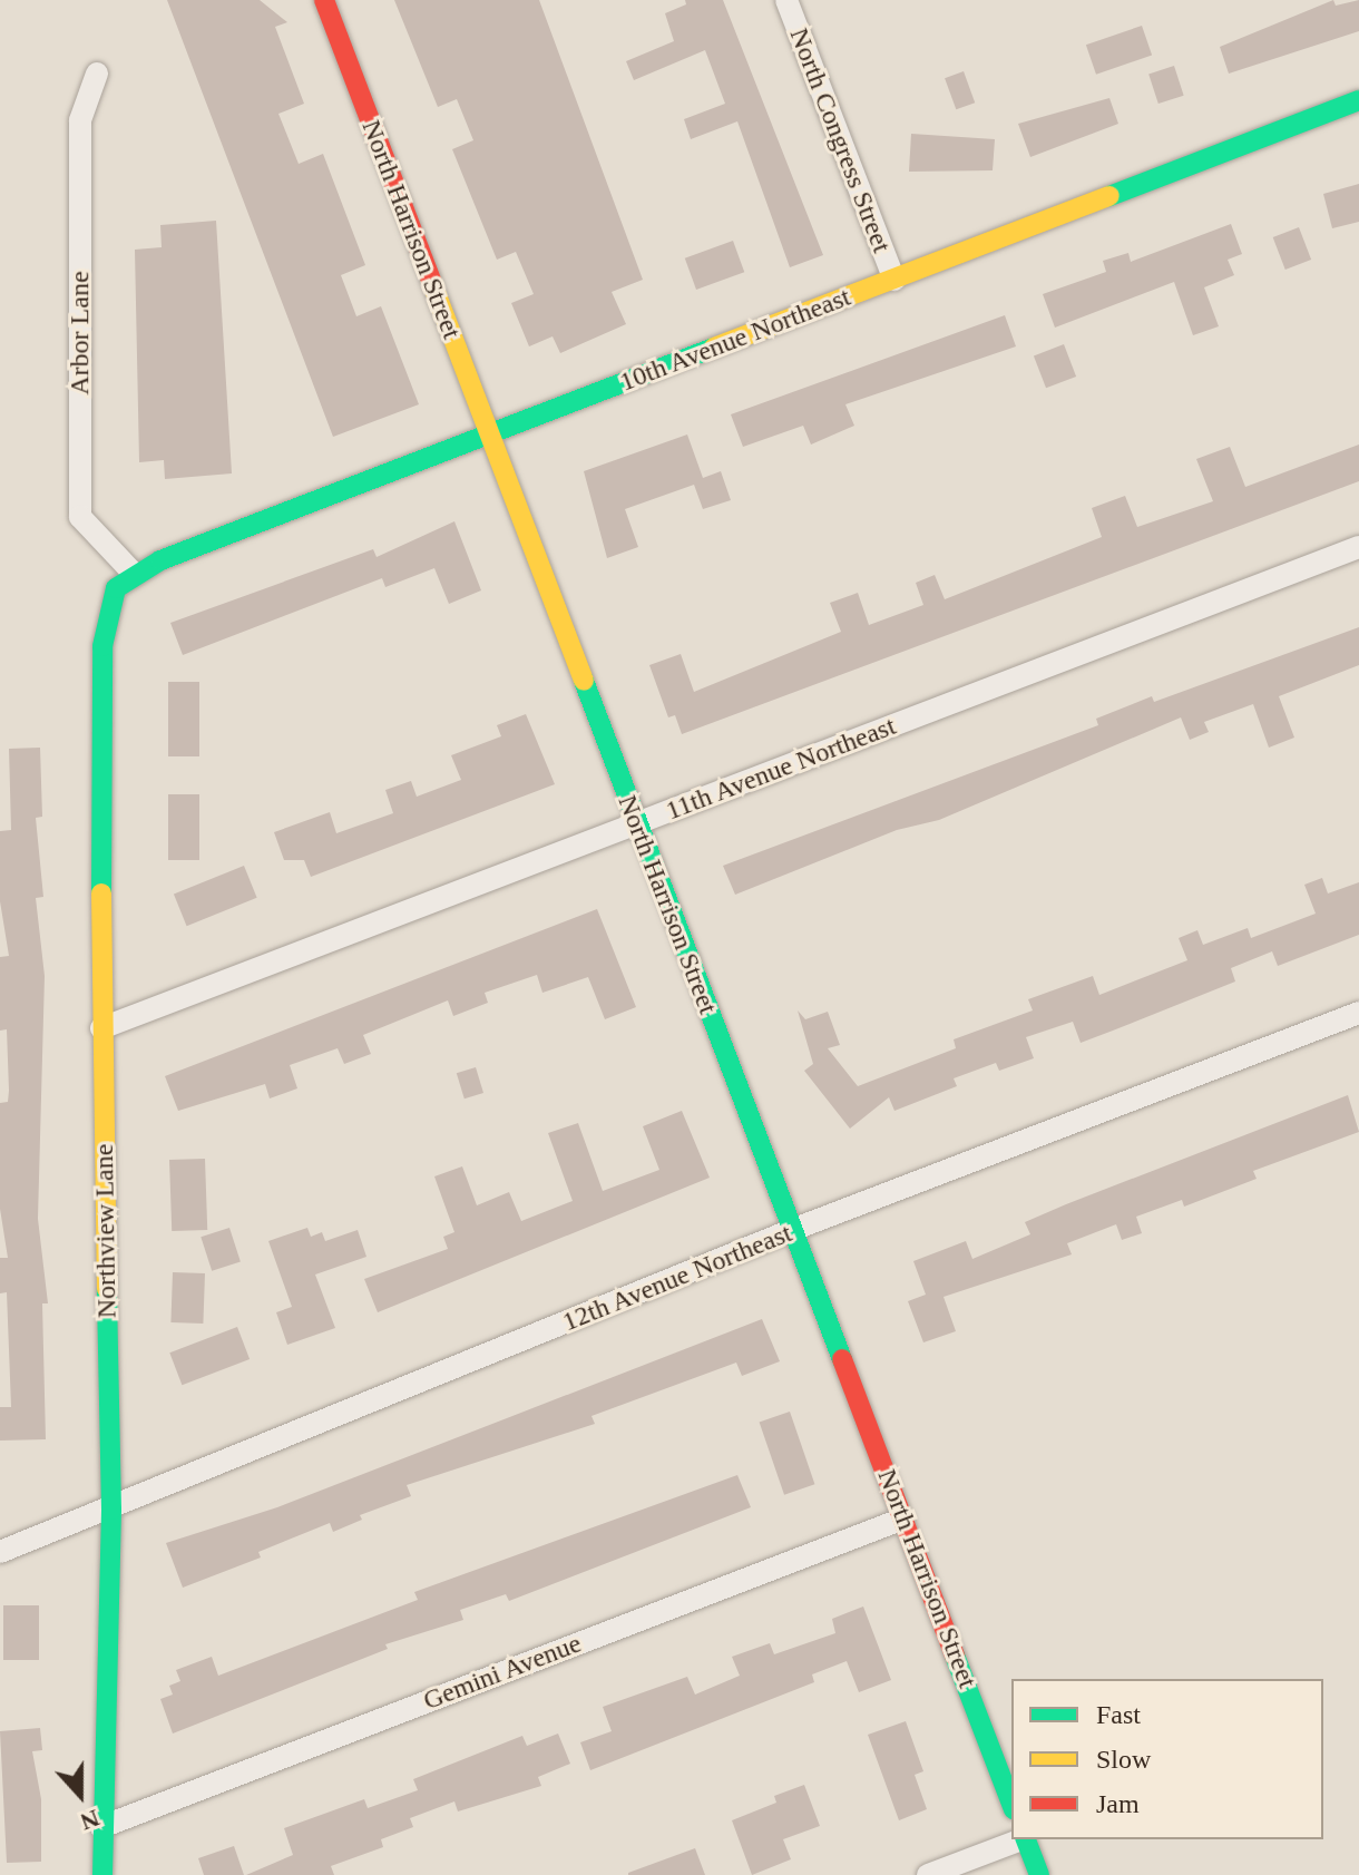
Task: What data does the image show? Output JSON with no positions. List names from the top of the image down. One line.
{"streets":{"street":["North Congress Street","North Harrison Street","Arbor Lane","10th Avenue Northeast","11th Avenue Northeast","Northview Lane","12th Avenue Northeast","Gemini Avenue"]},"crossings":[["North Congress Street","10th Avenue Northeast"],["North Harrison Street","10th Avenue Northeast"],["North Harrison Street","11th Avenue Northeast"],["North Harrison Street","12th Avenue Northeast"],["North Harrison Street","Gemini Avenue"],["Arbor Lane","10th Avenue Northeast"],["Arbor Lane","Northview Lane"],["10th Avenue Northeast","Northview Lane"],["11th Avenue Northeast","Northview Lane"],["Northview Lane","12th Avenue Northeast"],["Northview Lane","Gemini Avenue"]],"legend":["Fast","Slow","Jam"],"north":"bottom"}
